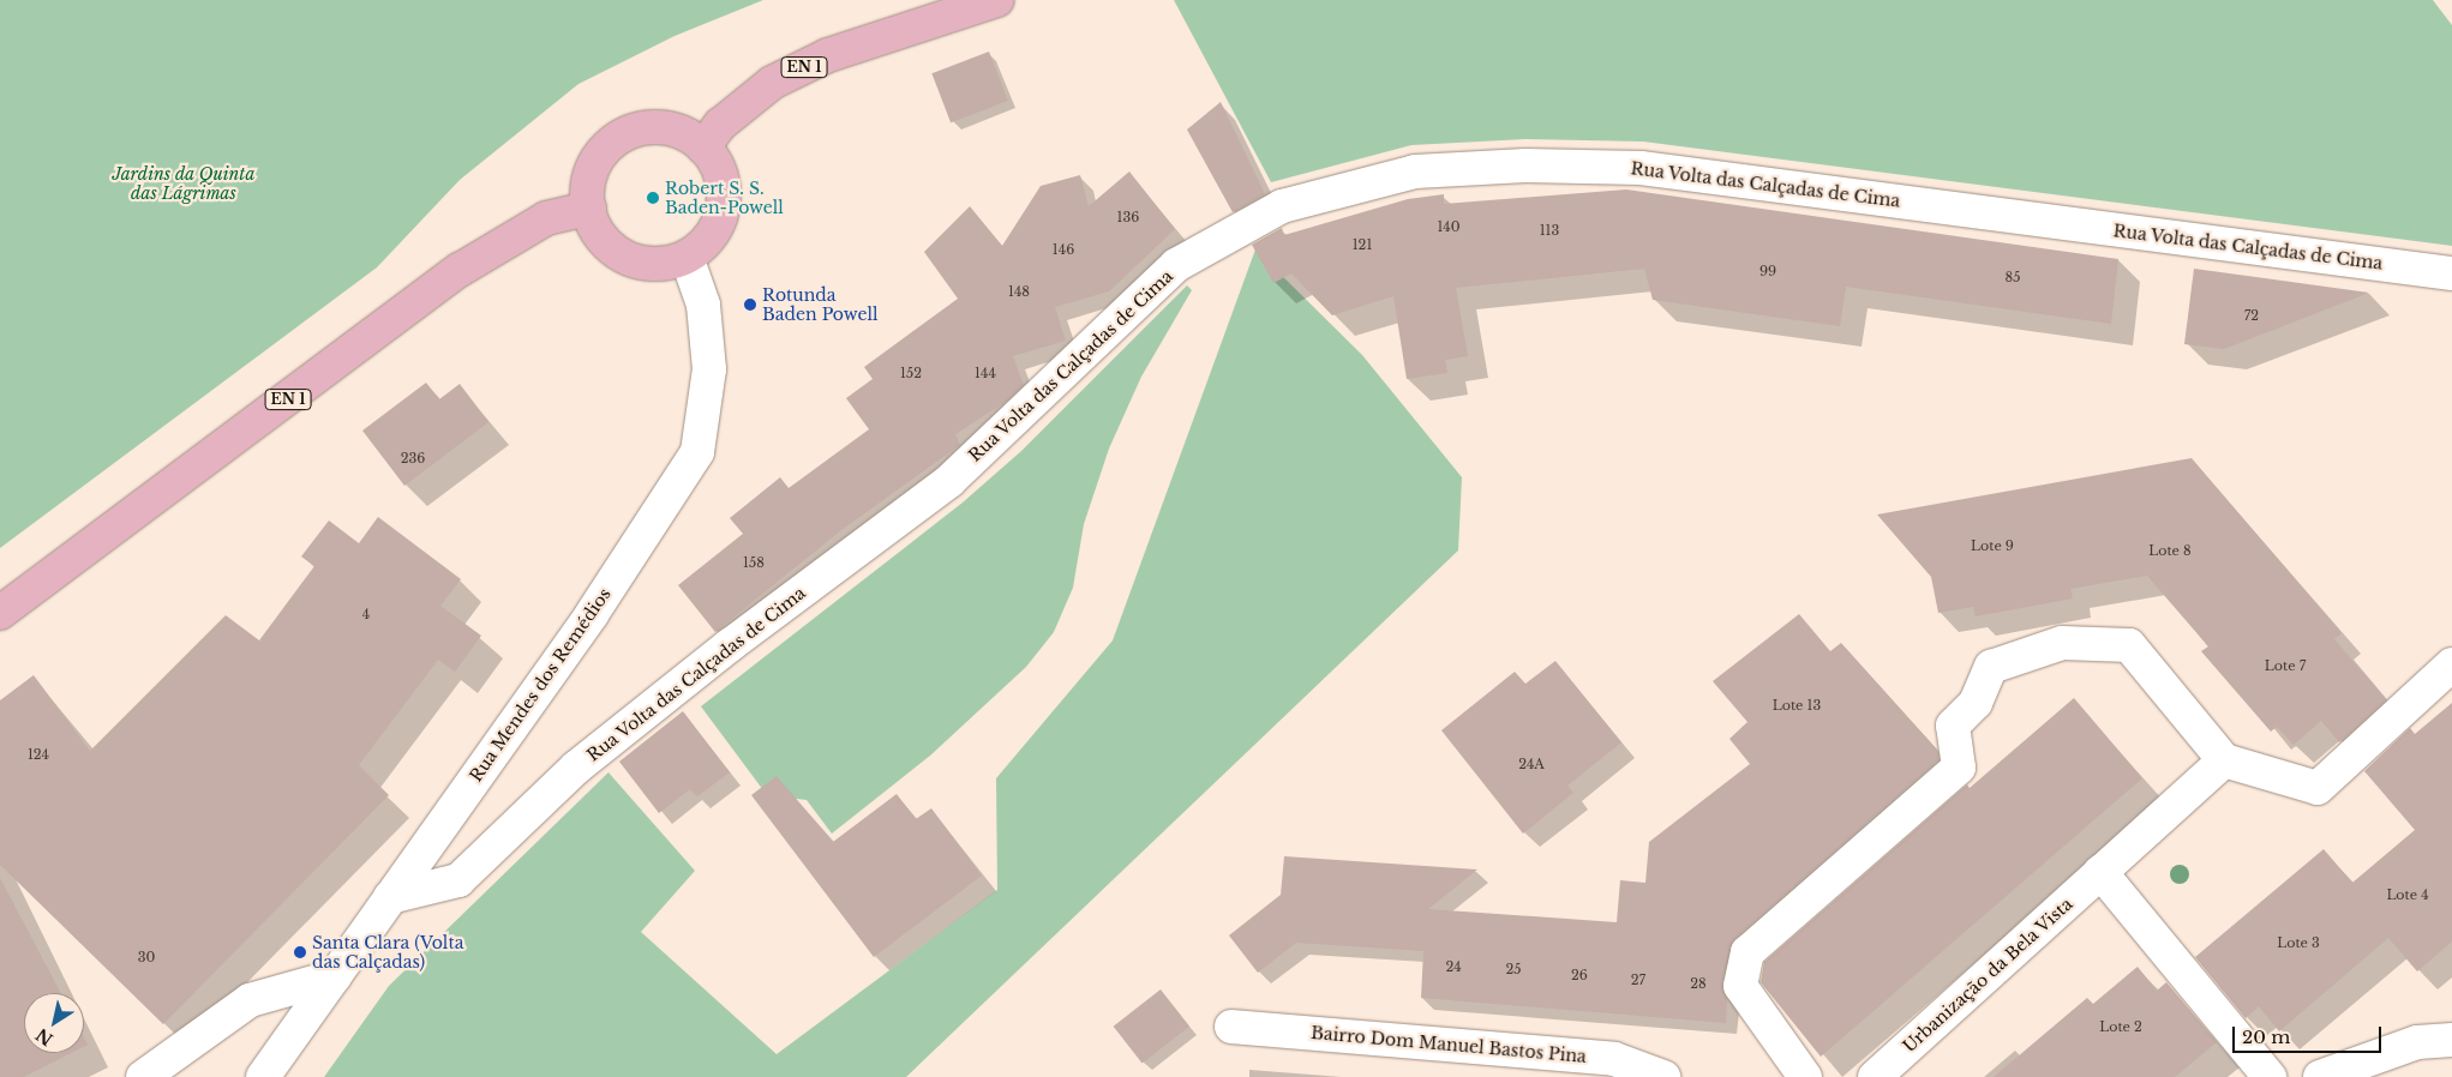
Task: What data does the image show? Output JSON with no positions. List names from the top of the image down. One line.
{"streets":{"main road":["EN 1"],"street":["Rua Volta das Calçadas de Cima","Rua Mendes dos Remédios","Urbanização da Bela Vista","Bairro Dom Manuel Bastos Pina"]},"crossings":[["EN 1","Rua Mendes dos Remédios"],["Rua Volta das Calçadas de Cima","Rua Mendes dos Remédios"]],"parks":["Jardins da Quinta das Lágrimas"],"places":["Robert S. S. Baden-Powell","Rotunda Baden Powell","Santa Clara (Volta das Calçadas)"],"house_numbers":["136","140","113","121","146","99","85","148","72","152","144","236","Lote 9","Lote 8","158","4","Lote 7","Lote 13","124","24A","Lote 4","Lote 3","30","24","25","26","27","28","Lote 2"],"scale_bar":"20 m","north":"bottom left"}
